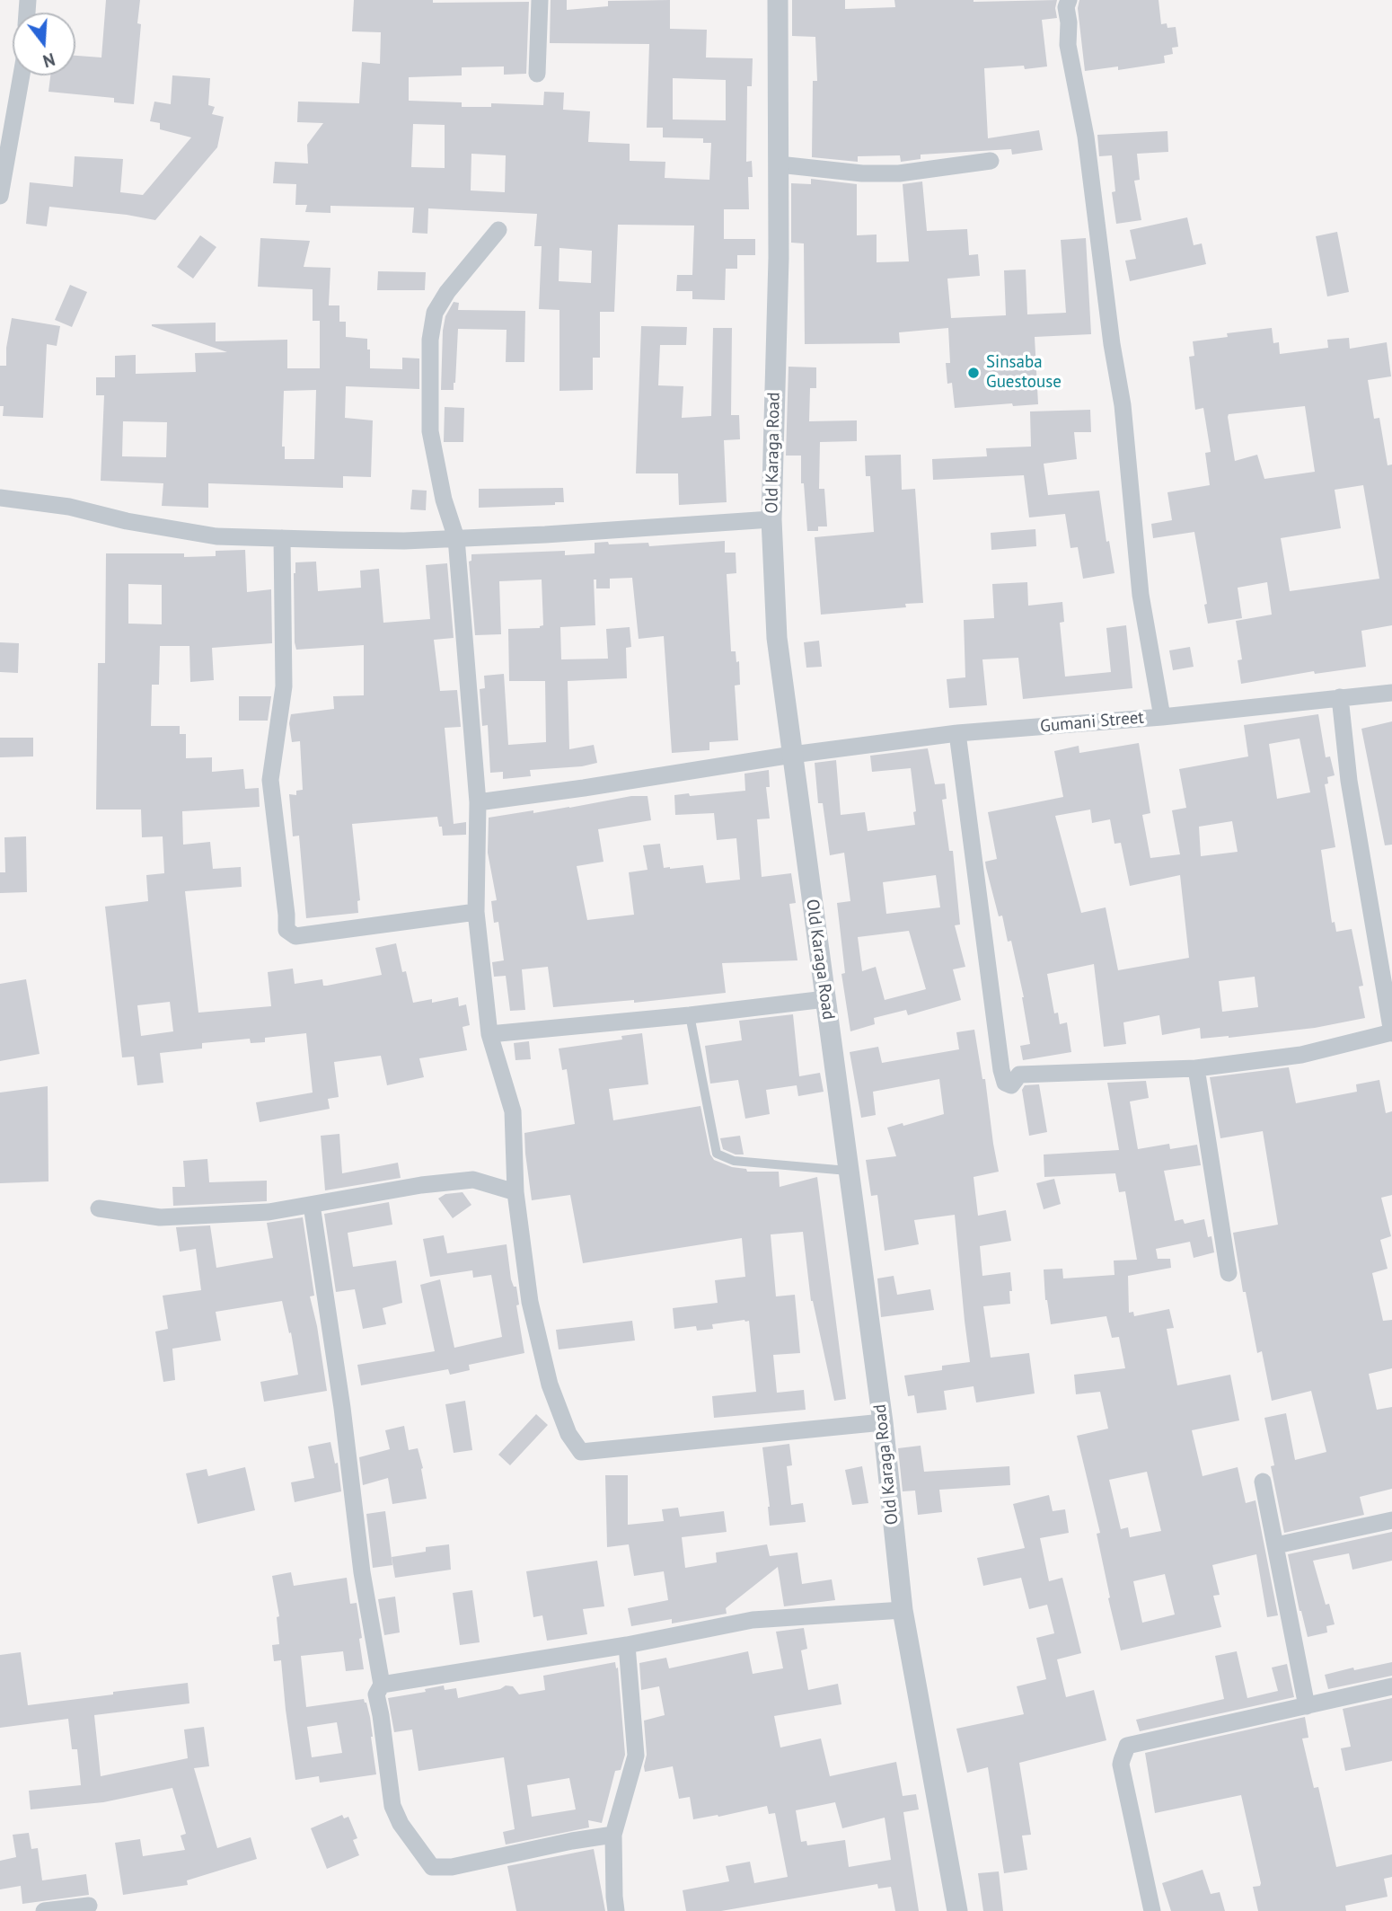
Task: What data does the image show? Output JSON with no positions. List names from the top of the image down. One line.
{"streets":{"street":["Old Karaga Road","Gumani Street"]},"crossings":[["Old Karaga Road","Gumani Street"]],"places":["Sinsaba Guestouse"],"north":"bottom"}
